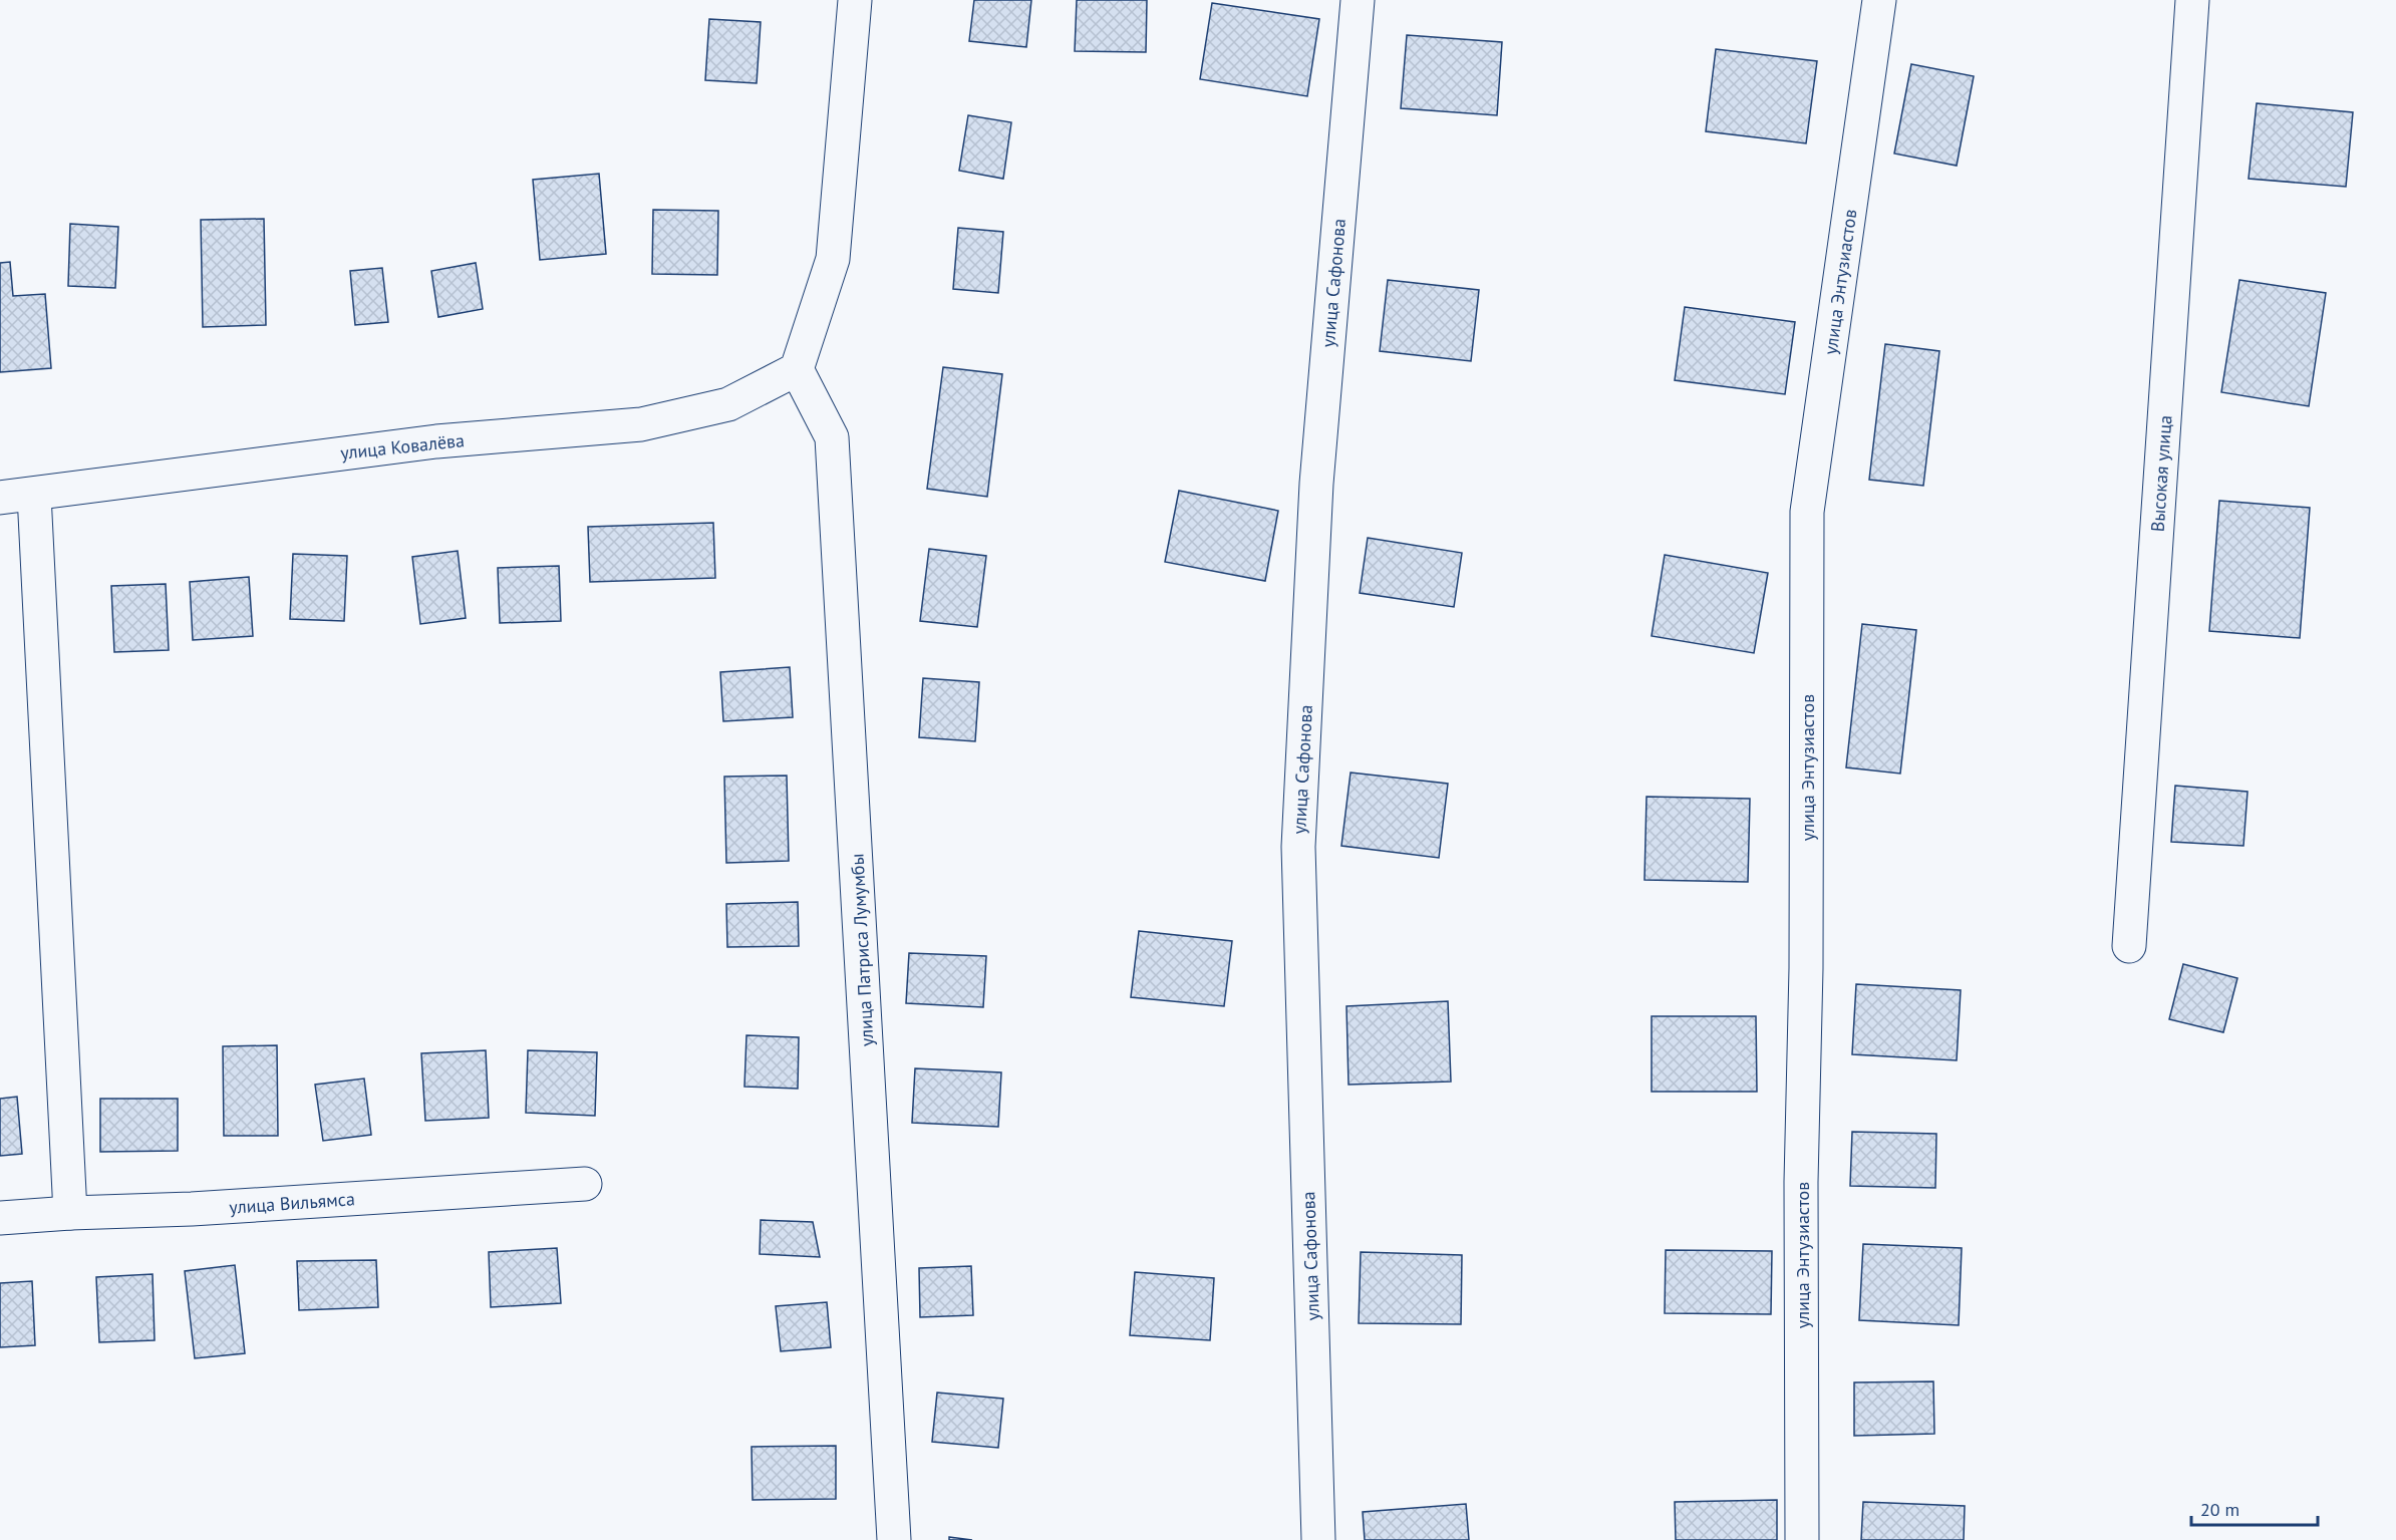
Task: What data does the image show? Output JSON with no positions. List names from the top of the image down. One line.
{"streets":{"street":["улица Энтузиастов","улица Сафонова","улица Ковалёва","Высокая улица","улица Патриса Лумумбы","улица Вильямса"]},"crossings":[["улица Ковалёва","улица Патриса Лумумбы"]],"scale_bar":"20 m"}
